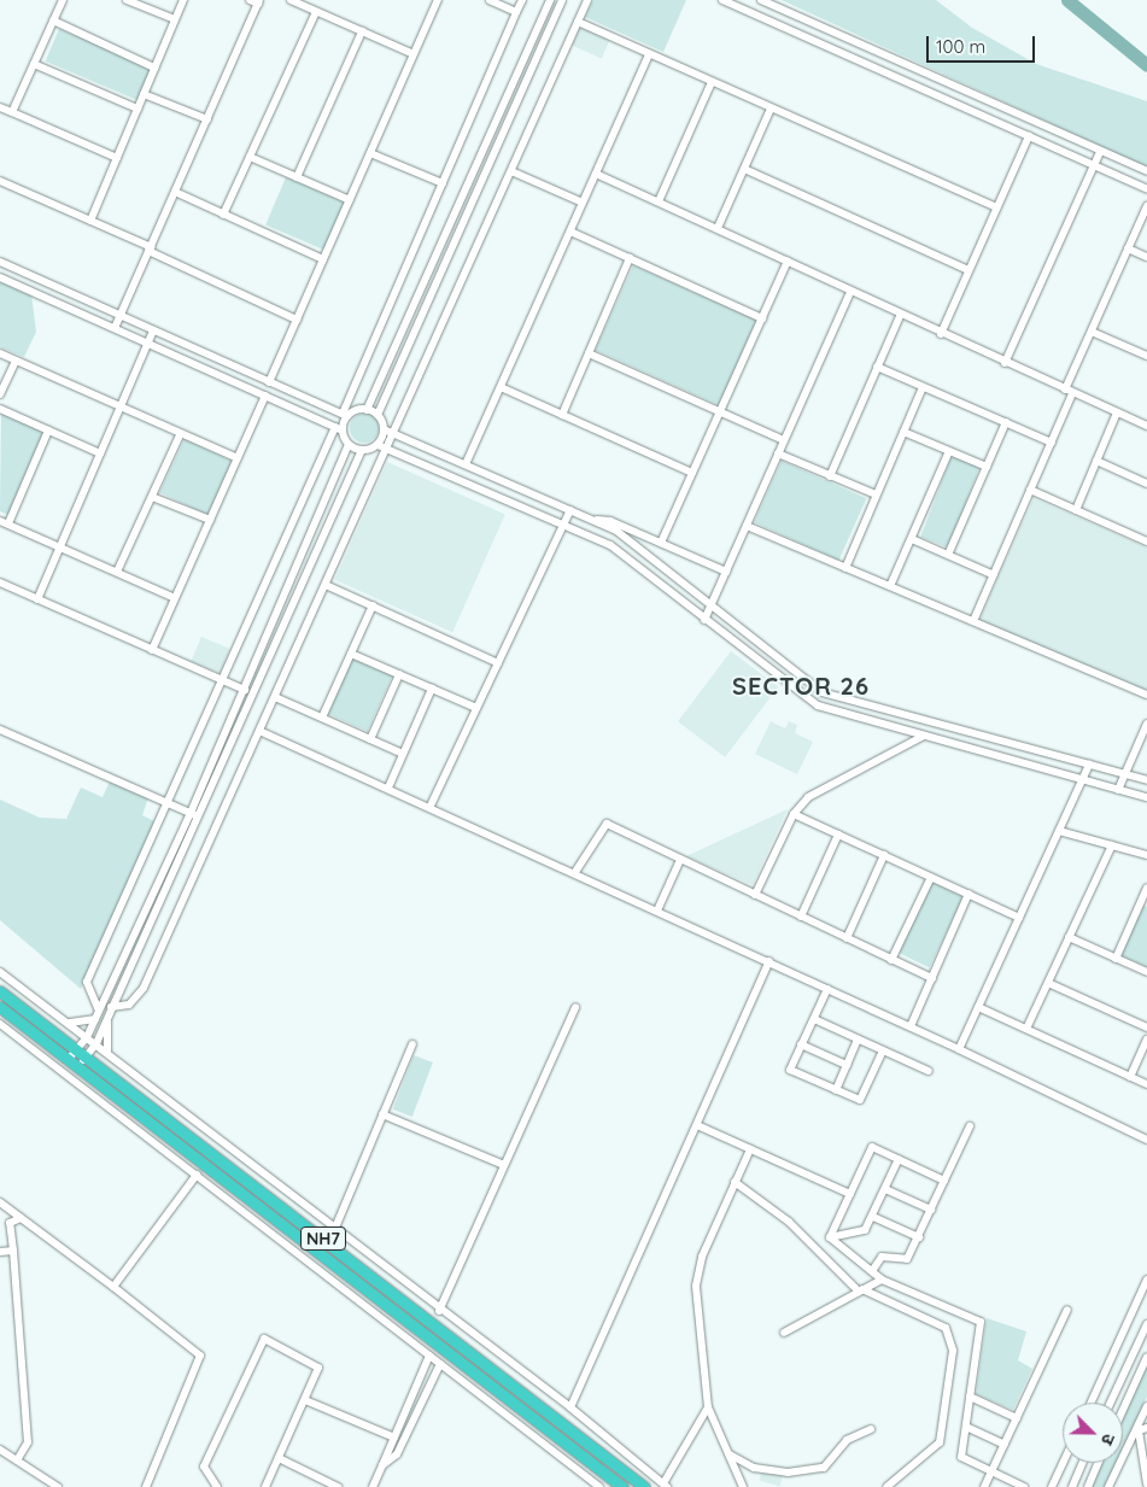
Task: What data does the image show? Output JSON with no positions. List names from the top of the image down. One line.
{"streets":{"highway":["NH7"]},"districts":["SECTOR 26"],"scale_bar":"100 m","north":"bottom right"}
